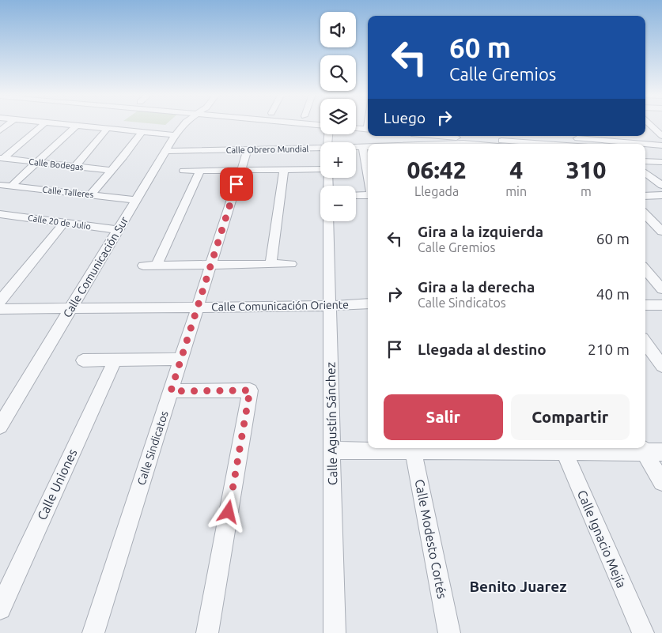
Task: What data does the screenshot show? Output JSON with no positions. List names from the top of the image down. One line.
{"streets":{"street":["Calle Obrero Mundial","Calle Bodegas","Calle Talleres","Calle 20 de Julio","Calle Comunicación Sur","Calle Comunicación Oriente","Calle Agustín Sánchez","Calle Sindicatos","Calle Uniones","Calle Modesto Cortés","Calle Ignacio Mejía"]},"crossings":[["Calle Obrero Mundial","Calle Comunicación Sur"],["Calle Obrero Mundial","Calle Sindicatos"],["Calle Talleres","Calle Comunicación Sur"],["Calle 20 de Julio","Calle Comunicación Sur"],["Calle Comunicación Sur","Calle Comunicación Oriente"],["Calle Comunicación Oriente","Calle Agustín Sánchez"],["Calle Comunicación Oriente","Calle Sindicatos"]],"districts":["Benito Juarez"],"page":{"map_buttons":["+","−"],"turn":["60 m","Calle Gremios"],"then":"Luego","eta":["06:42","Llegada","4","min","310","m"],"list":[{"name":"Gira a la izquierda","note":"Calle Gremios","value":"60 m"},{"name":"Gira a la derecha","note":"Calle Sindicatos","value":"40 m"},{"name":"Llegada al destino","value":"210 m"}],"buttons":["Salir","Compartir"]}}
